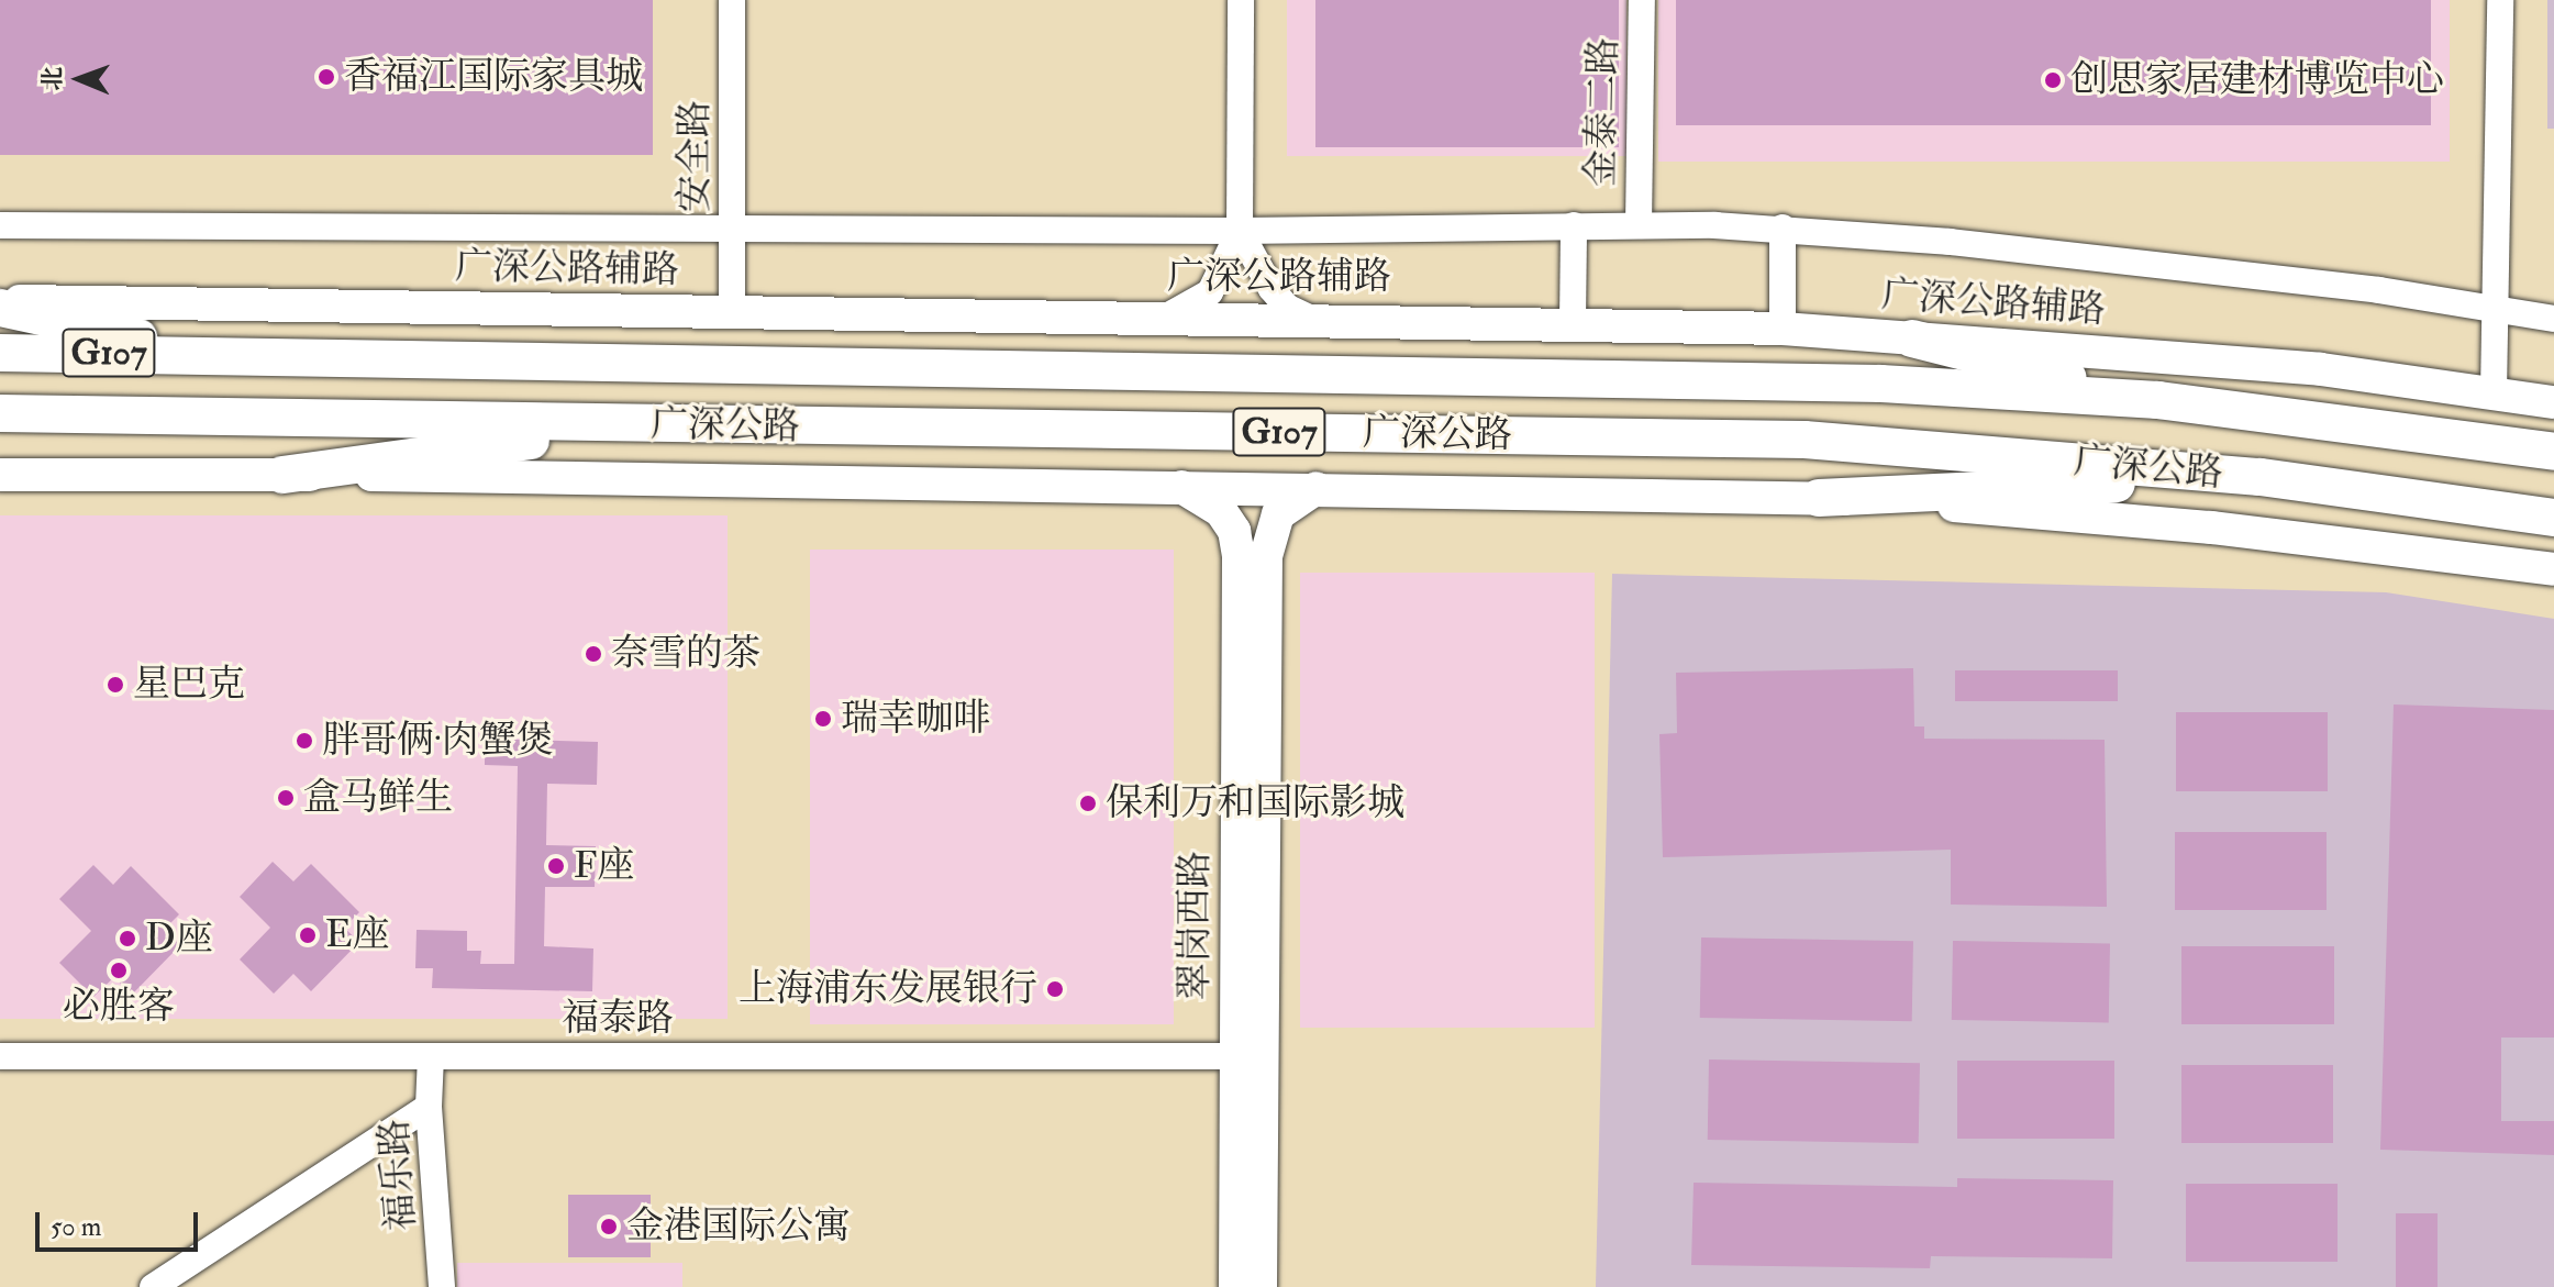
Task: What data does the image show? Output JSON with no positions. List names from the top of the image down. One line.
{"streets":{"highway":["G107","广深公路"],"main road":["广深公路辅路","翠岗西路"],"street":["金泰二路","安全路","福泰路","福乐路"]},"crossings":[["安全路","广深公路辅路"],["翠岗西路","福泰路"],["福泰路","福乐路"]],"places":["香福江国际家具城","创思家居建材博览中心","奈雪的茶","星巴克","瑞幸咖啡","胖哥俩·肉蟹煲","盒马鲜生","保利万和国际影城","F座","E座","D座","必胜客","上海浦东发展银行","金港国际公寓"],"scale_bar":"50 m","north":"left"}
